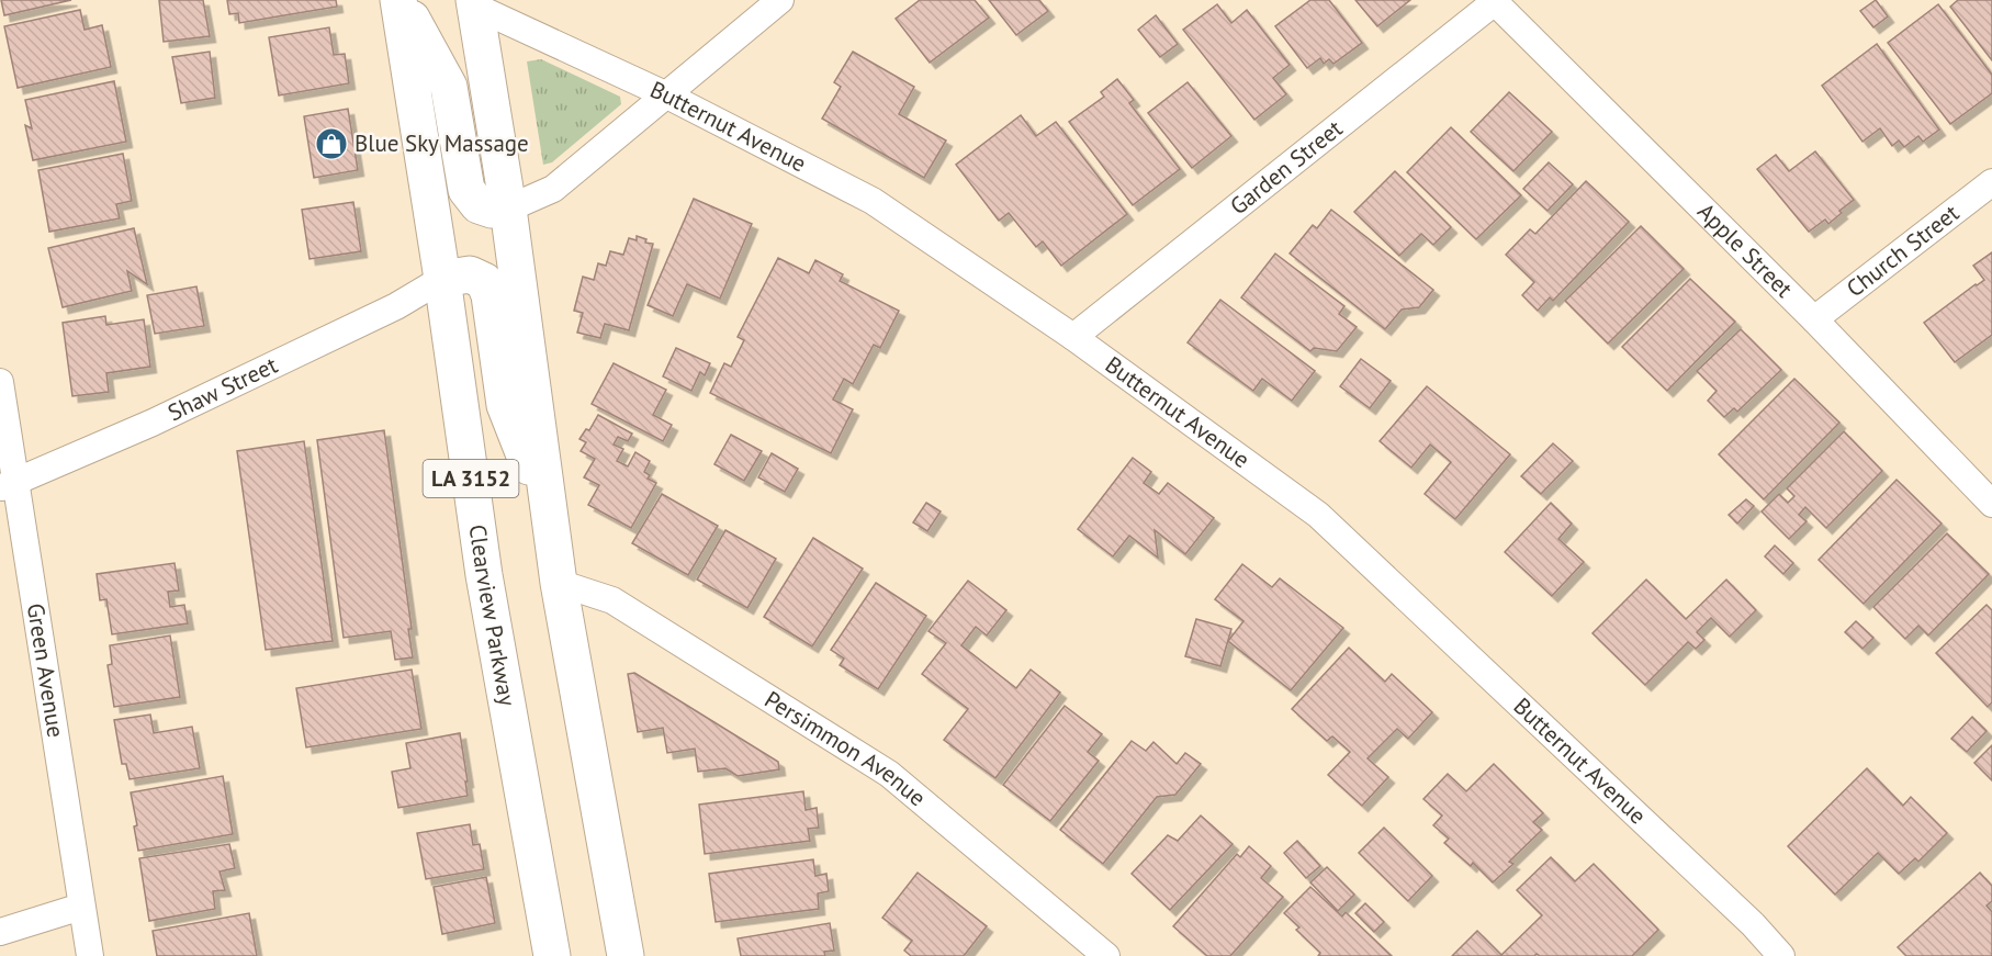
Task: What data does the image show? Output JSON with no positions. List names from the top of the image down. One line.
{"streets":{"highway":["LA 3152","Clearview Parkway"],"street":["Butternut Avenue","Garden Street","Church Street","Apple Street","Shaw Street","Green Avenue","Persimmon Avenue"]},"crossings":[["Butternut Avenue","Garden Street"],["Butternut Avenue","LA 3152"],["Garden Street","Apple Street"],["Church Street","Apple Street"],["Shaw Street","Clearview Parkway"],["Shaw Street","Green Avenue"],["LA 3152","Persimmon Avenue"]],"places":{"shop":["Blue Sky Massage"]}}
